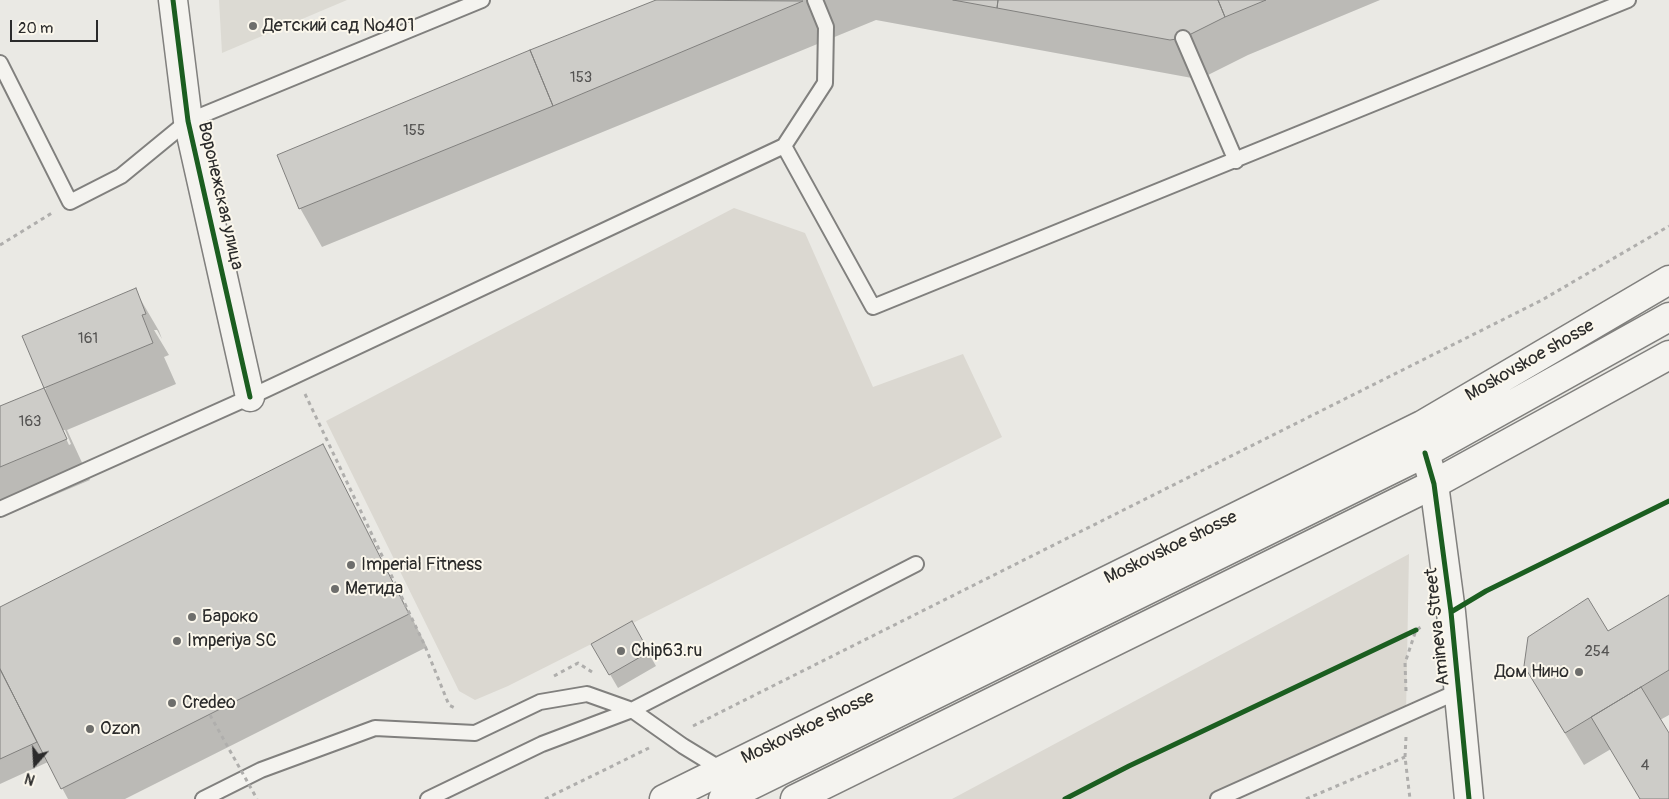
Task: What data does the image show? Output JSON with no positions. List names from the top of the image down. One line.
{"streets":{"main road":["Воронежская улица","Moskovskoe shosse","Amineva Street"]},"crossings":[["Moskovskoe shosse","Amineva Street"]],"places":["Детский сад №401","Imperial Fitness","Метида","Бароко","Imperiya SC","Chip63.ru","Дом Нино","Credeo","Ozon"],"house_numbers":["153","155","161","163","254","4"],"scale_bar":"20 m","north":"bottom"}
